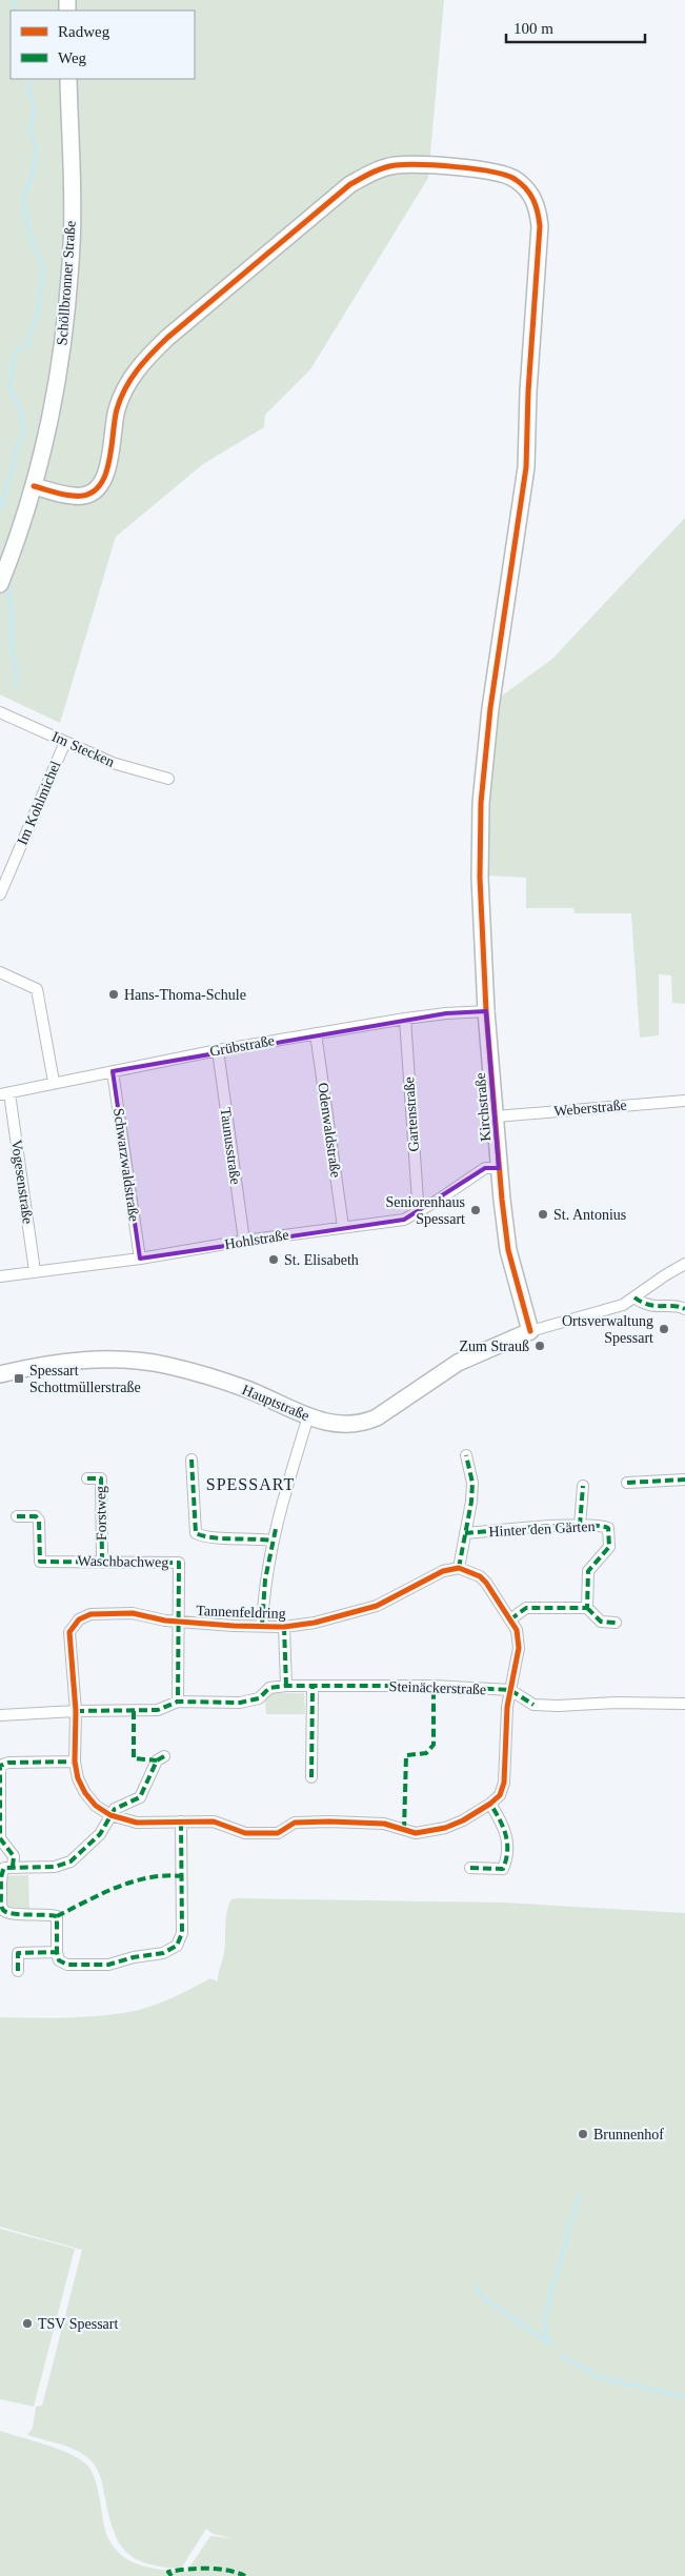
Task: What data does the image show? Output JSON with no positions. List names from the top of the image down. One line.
{"streets":{"street":["Schöllbronner Straße","Im Stecken","Im Kohlmichel","Grübstraße","Kirchstraße","Weberstraße","Gartenstraße","Odenwaldstraße","Taunusstraße","Schwarzwaldstraße","Vogesenstraße","Hohlstraße","Hauptstraße","Forstweg","Hinter den Gärten","Waschbachweg","Tannenfeldring","Steinäckerstraße"]},"crossings":[["Schöllbronner Straße","Kirchstraße"],["Im Stecken","Im Kohlmichel"],["Grübstraße","Kirchstraße"],["Grübstraße","Gartenstraße"],["Grübstraße","Odenwaldstraße"],["Grübstraße","Taunusstraße"],["Grübstraße","Schwarzwaldstraße"],["Grübstraße","Vogesenstraße"],["Kirchstraße","Weberstraße"],["Kirchstraße","Hohlstraße"],["Kirchstraße","Hauptstraße"],["Gartenstraße","Hohlstraße"],["Odenwaldstraße","Hohlstraße"],["Taunusstraße","Hohlstraße"],["Schwarzwaldstraße","Hohlstraße"],["Vogesenstraße","Hohlstraße"],["Forstweg","Waschbachweg"],["Hinter den Gärten","Tannenfeldring"],["Waschbachweg","Tannenfeldring"],["Tannenfeldring","Steinäckerstraße"]],"districts":["SPESSART"],"places":{"other":["Hans-Thoma-Schule","Seniorenhaus Spessart","St. Antonius","St. Elisabeth","Ortsverwaltung Spessart","Zum Strauß","Brunnenhof","TSV Spessart"],"transit":["Spessart Schottmüllerstraße"]},"legend":["Radweg","Weg"],"scale_bar":"100 m"}
